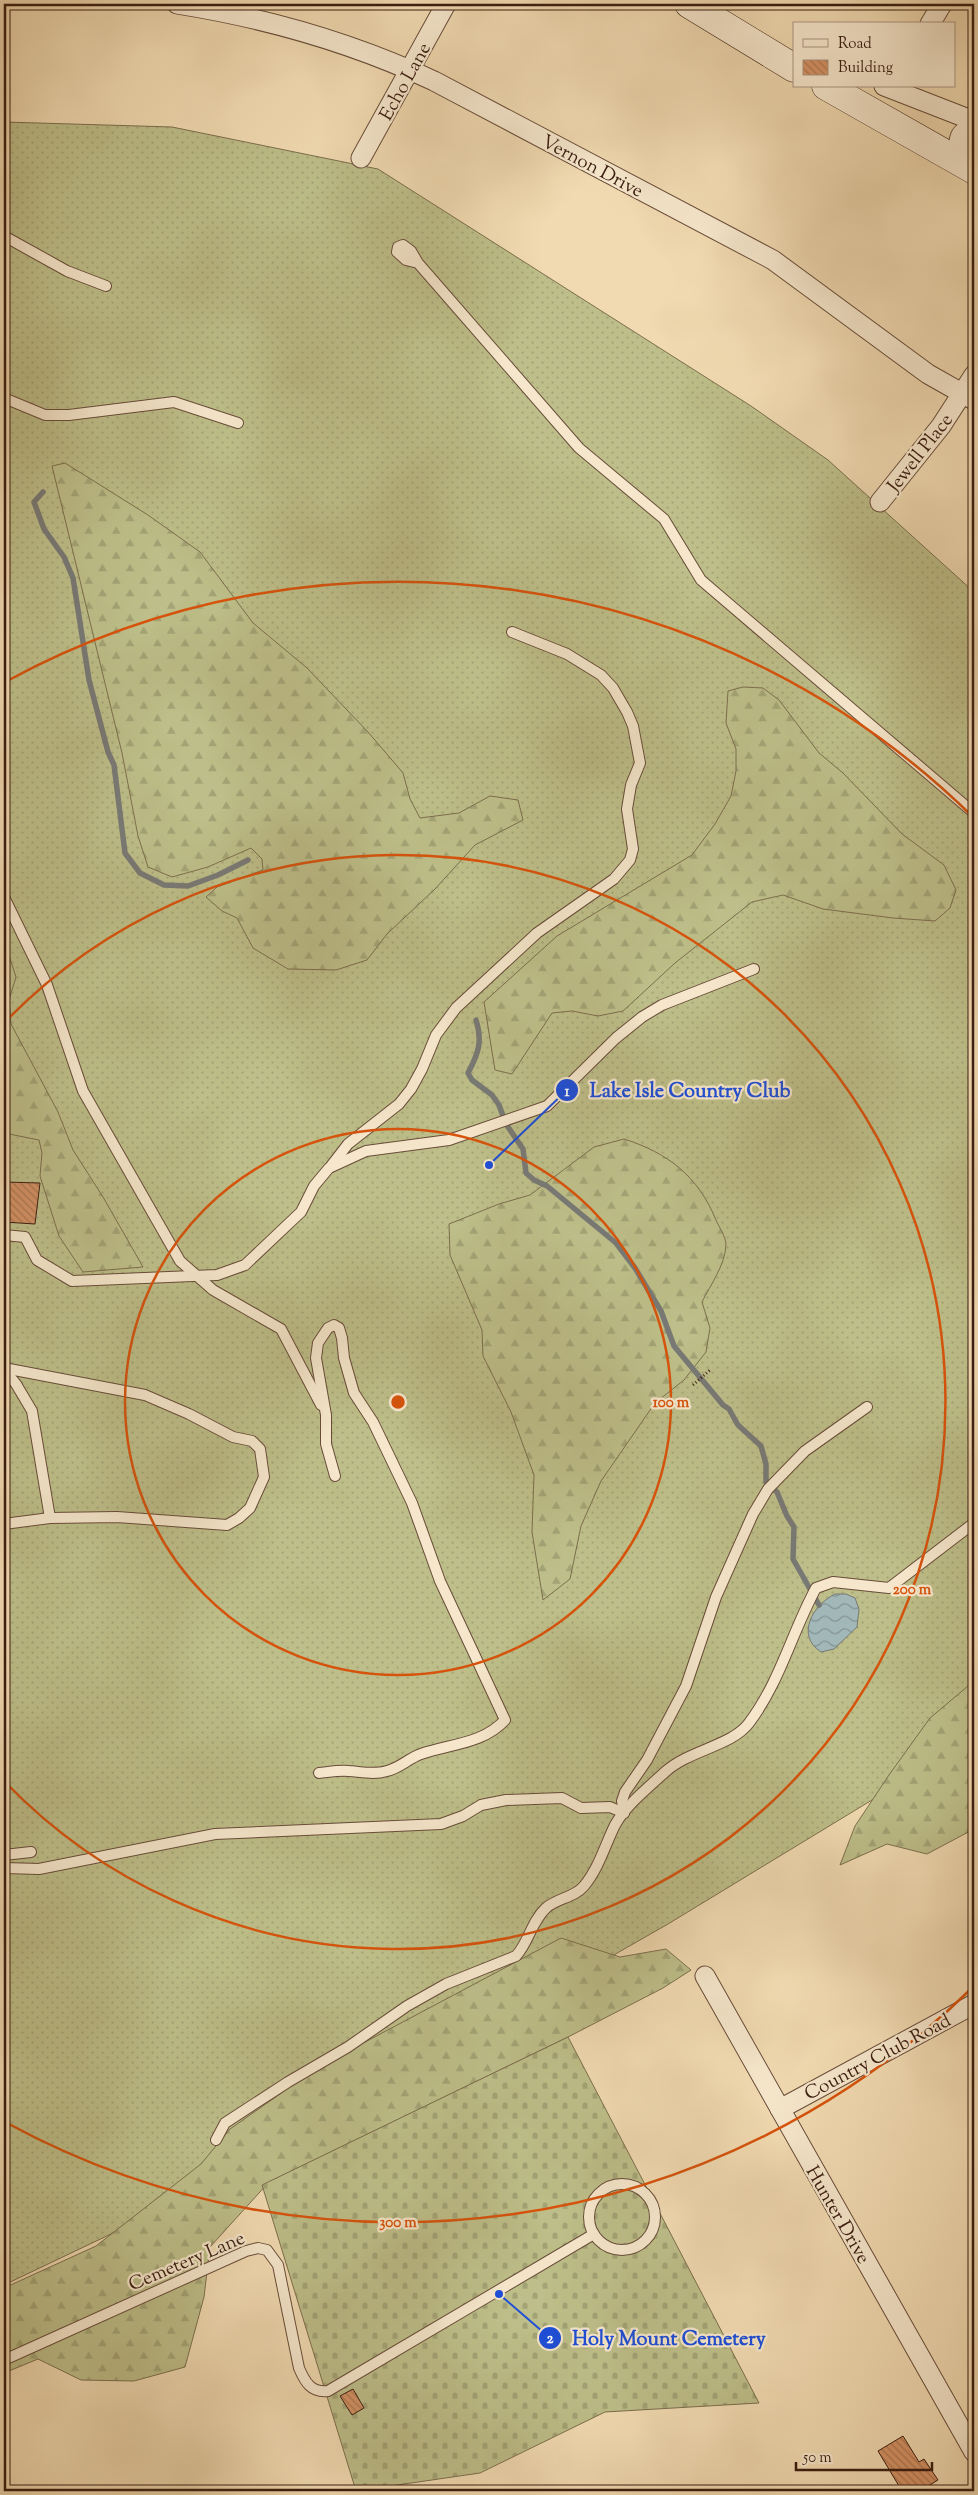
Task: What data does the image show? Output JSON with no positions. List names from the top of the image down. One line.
{"streets":{"street":["Echo Lane","Vernon Drive","Jewell Place","Country Club Road","Hunter Drive"],"lane":["Cemetery Lane"]},"crossings":[["Echo Lane","Vernon Drive"],["Vernon Drive","Jewell Place"],["Country Club Road","Hunter Drive"]],"places":["Lake Isle Country Club","Holy Mount Cemetery"],"legend":["Road","Building"],"scale_bar":"50 m","rings":["100 m","200 m","300 m"]}
